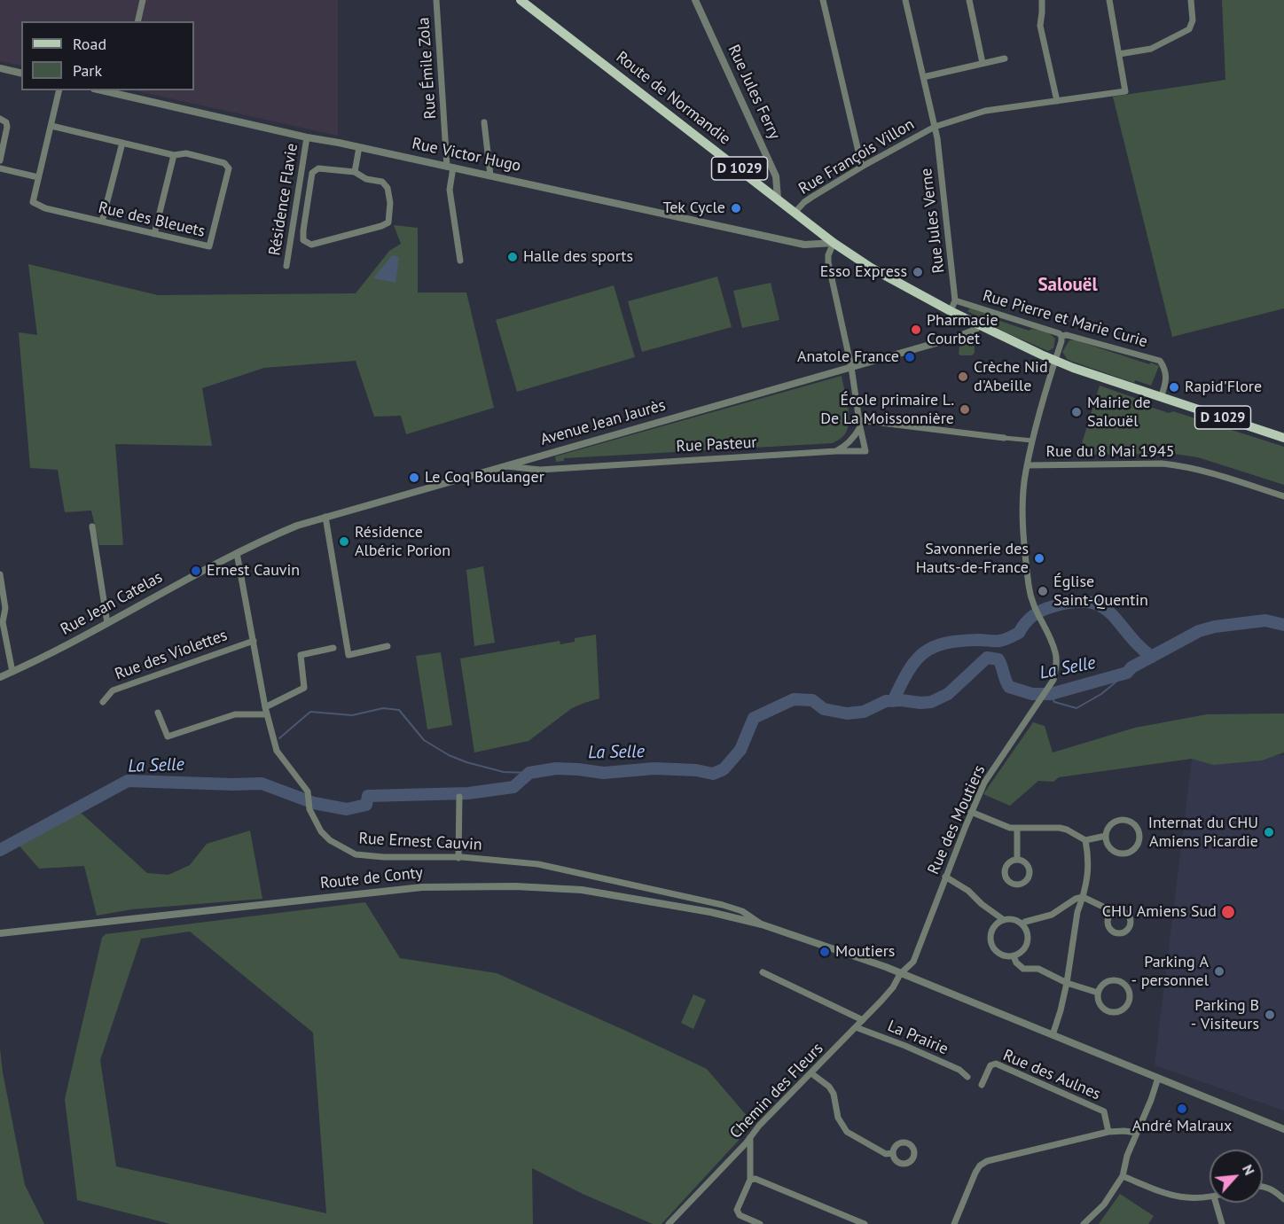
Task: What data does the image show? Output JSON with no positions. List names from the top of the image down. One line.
{"streets":{"main road":["Route de Normandie","D 1029"],"street":["Rue Émile Zola","Rue Jules Ferry","Rue Victor Hugo","Rue François Villon","Résidence Flavie","Rue des Bleuets","Rue Jules Verne","Rue Pierre et Marie Curie","Avenue Jean Jaurès","Rue Pasteur","Rue du 8 Mai 1945","Rue Jean Catelas","Rue des Violettes","Rue des Moutiers","Rue Ernest Cauvin","Route de Conty","La Prairie","Rue des Aulnes","Chemin des Fleurs"]},"crossings":[["Rue Émile Zola","Rue Victor Hugo"],["Rue Jules Ferry","Route de Normandie"],["Route de Normandie","Rue Victor Hugo"],["Route de Normandie","Rue François Villon"],["Route de Normandie","D 1029"],["Route de Normandie","Rue Jules Verne"],["Rue Victor Hugo","Résidence Flavie"],["Rue François Villon","Rue Jules Verne"],["D 1029","Rue Pierre et Marie Curie"],["D 1029","Avenue Jean Jaurès"],["D 1029","Rue des Moutiers"],["Rue Jules Verne","Rue Pierre et Marie Curie"],["Rue Pierre et Marie Curie","Rue des Moutiers"],["Avenue Jean Jaurès","Rue Pasteur"],["Avenue Jean Jaurès","Rue Jean Catelas"],["Avenue Jean Jaurès","Rue Ernest Cauvin"],["Rue du 8 Mai 1945","Rue des Moutiers"],["Rue Jean Catelas","Rue Ernest Cauvin"],["Rue des Violettes","Rue Ernest Cauvin"],["Rue des Moutiers","Route de Conty"],["Rue des Moutiers","Chemin des Fleurs"],["Rue Ernest Cauvin","Route de Conty"],["Route de Conty","Chemin des Fleurs"],["La Prairie","Chemin des Fleurs"]],"districts":["Salouël"],"water":["La Selle"],"places":["Tek Cycle","Halle des sports","Esso Express","Pharmacie Courbet","Anatole France","Crèche Nid d'Abeille","Rapid'Flore","École primaire L. De La Moissonnière","Mairie de Salouël","Le Coq Boulanger","Résidence Albéric Porion","Savonnerie des Hauts-de-France","Ernest Cauvin","Église Saint-Quentin","Internat du CHU Amiens Picardie","CHU Amiens Sud","Moutiers","Parking A - personnel","Parking B - Visiteurs","André Malraux"],"legend":["Road","Park"],"north":"top right"}
